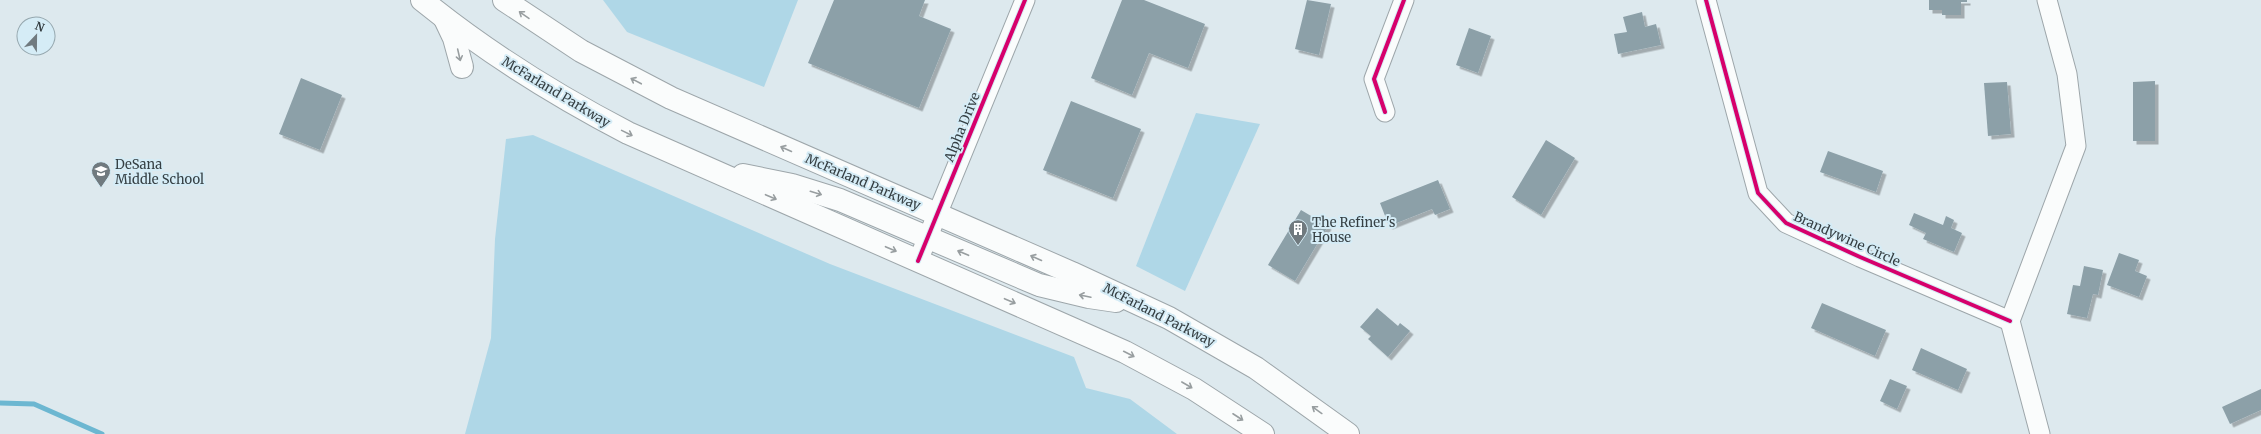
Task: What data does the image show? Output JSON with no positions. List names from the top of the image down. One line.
{"streets":{"main road":["McFarland Parkway"],"street":["Alpha Drive","Brandywine Circle"]},"crossings":[["McFarland Parkway","Alpha Drive"]],"places":{"school or university":["DeSana Middle School"],"building":["The Refiner's House"]},"north":"top"}
